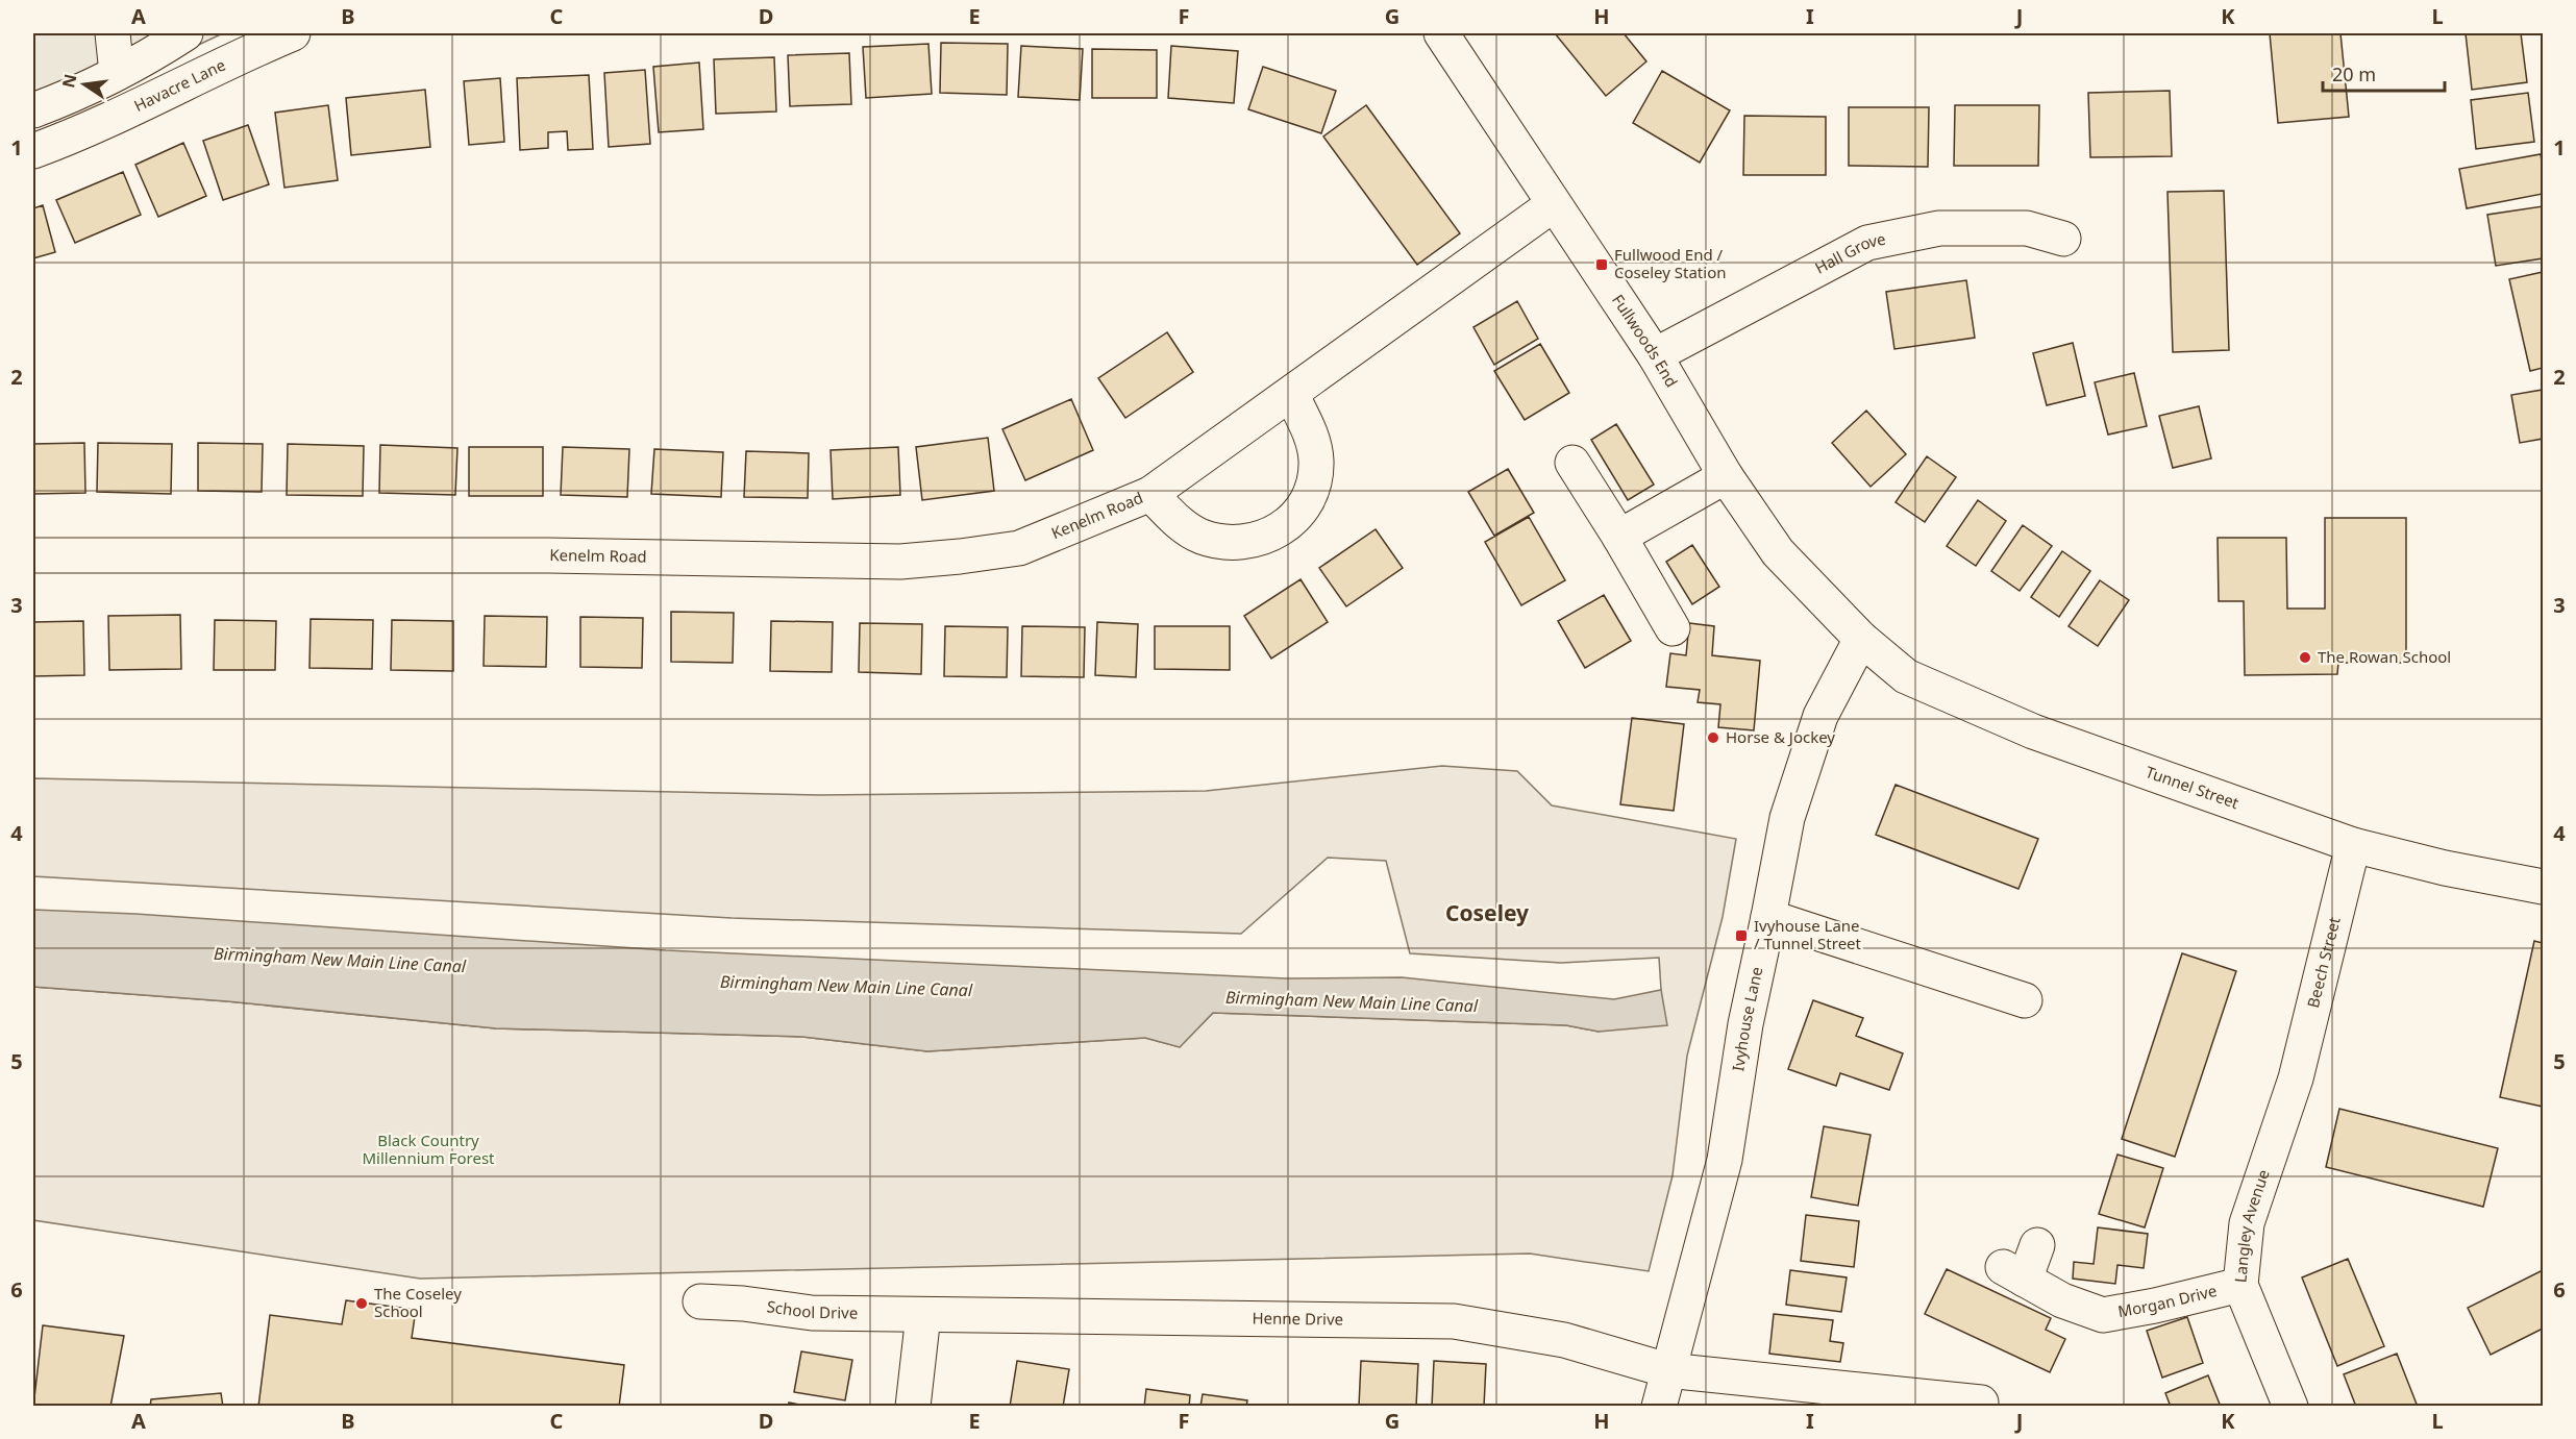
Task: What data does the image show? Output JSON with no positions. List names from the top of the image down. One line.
{"streets":{"street":["Havacre Lane","Hall Grove","Fullwoods End","Kenelm Road","Tunnel Street","Beech Street","Ivyhouse Lane","Langley Avenue","Morgan Drive","School Drive","Henne Drive"]},"crossings":[["Hall Grove","Fullwoods End"],["Fullwoods End","Kenelm Road"],["Fullwoods End","Tunnel Street"],["Fullwoods End","Ivyhouse Lane"],["Tunnel Street","Beech Street"],["Tunnel Street","Ivyhouse Lane"],["Beech Street","Langley Avenue"],["Ivyhouse Lane","Henne Drive"],["Langley Avenue","Morgan Drive"],["School Drive","Henne Drive"]],"districts":["Coseley"],"water":["Birmingham New Main Line Canal"],"parks":["Black Country Millennium Forest"],"places":{"transit":["Fullwood End / Coseley Station","Ivyhouse Lane / Tunnel Street"],"other":["The Rowan School","Horse & Jockey","The Coseley School"]},"scale_bar":"20 m","north":"left","grid":{"columns":["A","B","C","D","E","F","G","H","I","J","K","L"],"rows":["1","2","3","4","5","6"]}}
